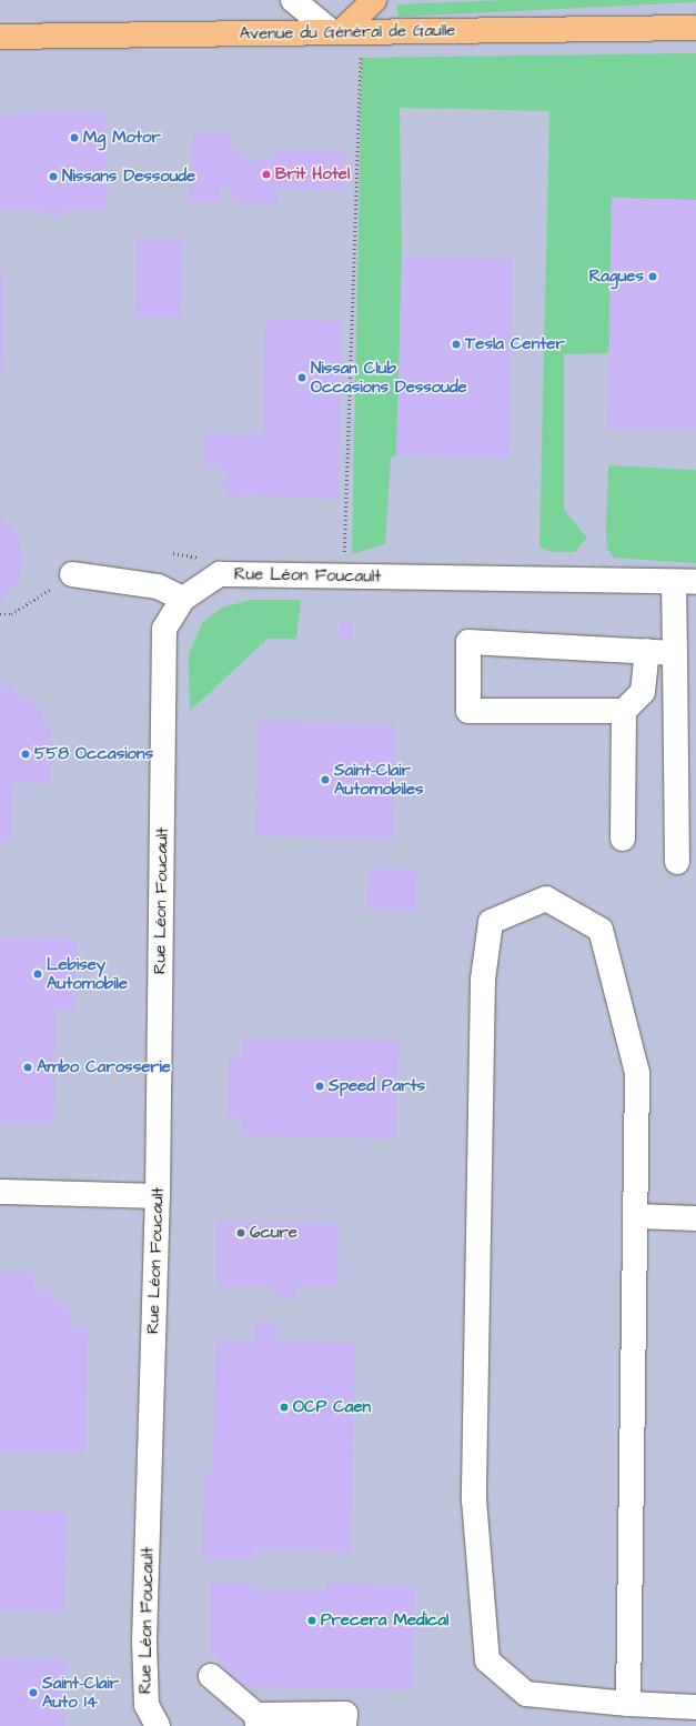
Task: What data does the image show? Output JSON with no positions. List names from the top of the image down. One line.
{"streets":{"main road":["Avenue du Général de Gaulle"],"street":["Rue Léon Foucault"]},"places":["Mg Motor","Brit Hotel","Nissans Dessoude","Ragues","Tesla Center","Nissan Club Occasions Dessoude","558 Occasions","Saint-Clair Automobiles","Lebisey Automobile","Ambo Carosserie","Speed Parts","6cure","OCP Caen","Precera Medical","Saint-Clair Auto 14"]}
